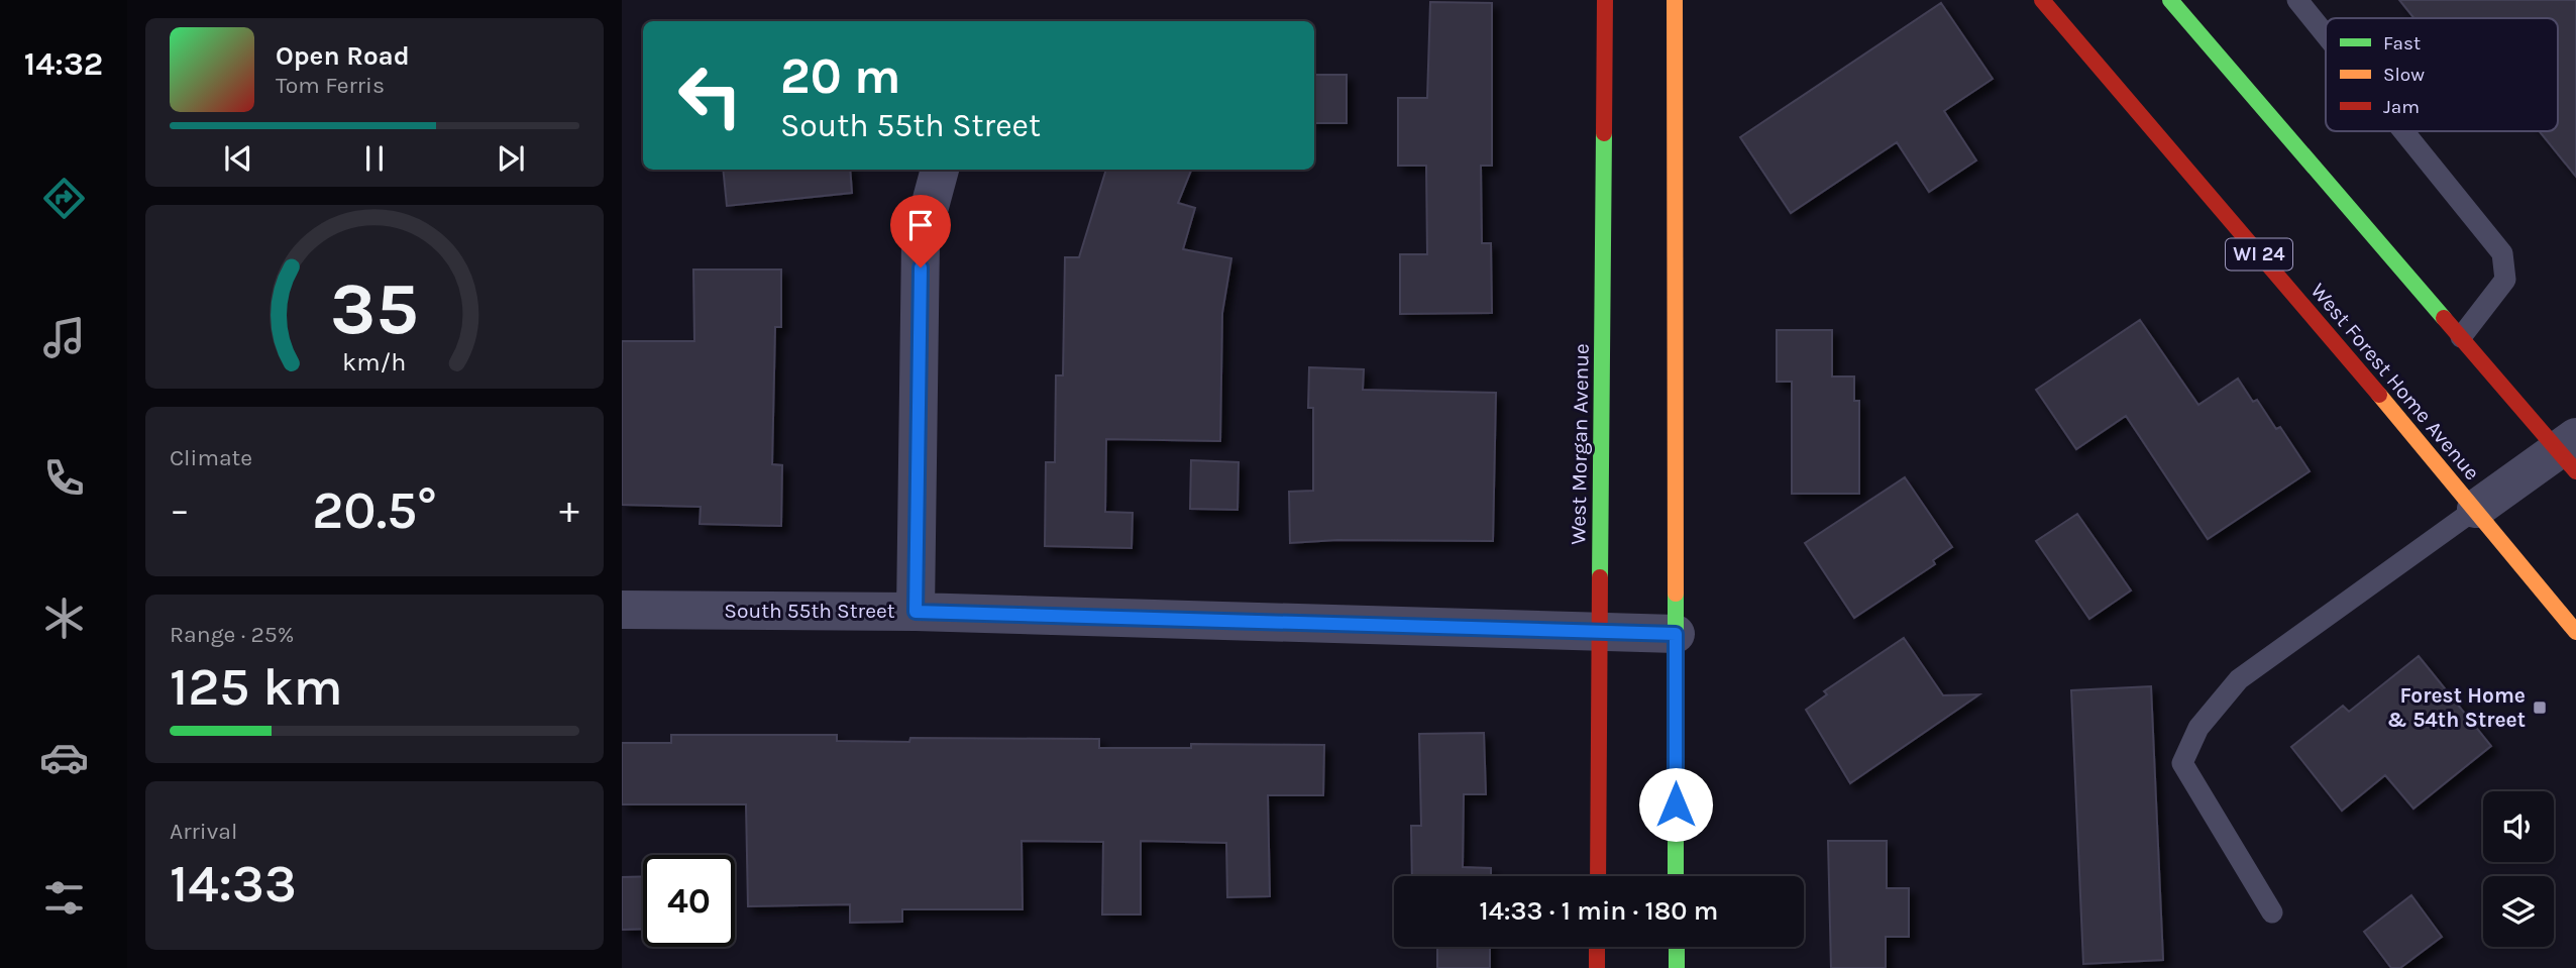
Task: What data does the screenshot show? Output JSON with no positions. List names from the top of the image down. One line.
{"streets":{"street":["WI 24","West Forest Home Avenue","West Morgan Avenue","South 55th Street"]},"crossings":[["West Morgan Avenue","South 55th Street"]],"places":{"transit":["Forest Home & 54th Street"]},"legend":["Fast","Slow","Jam"],"page":{"tabs":"14:32","turn":["20 m","South 55th Street"],"song":["Open Road","Tom Ferris"],"tile":["Climate",["Range · 25%","125 km"],["Arrival","14:33"]],"heat":["−","20.5°","+"],"limit":"40","trip":"14:33 · 1 min · 180 m","gauge":["35","km/h"]}}
